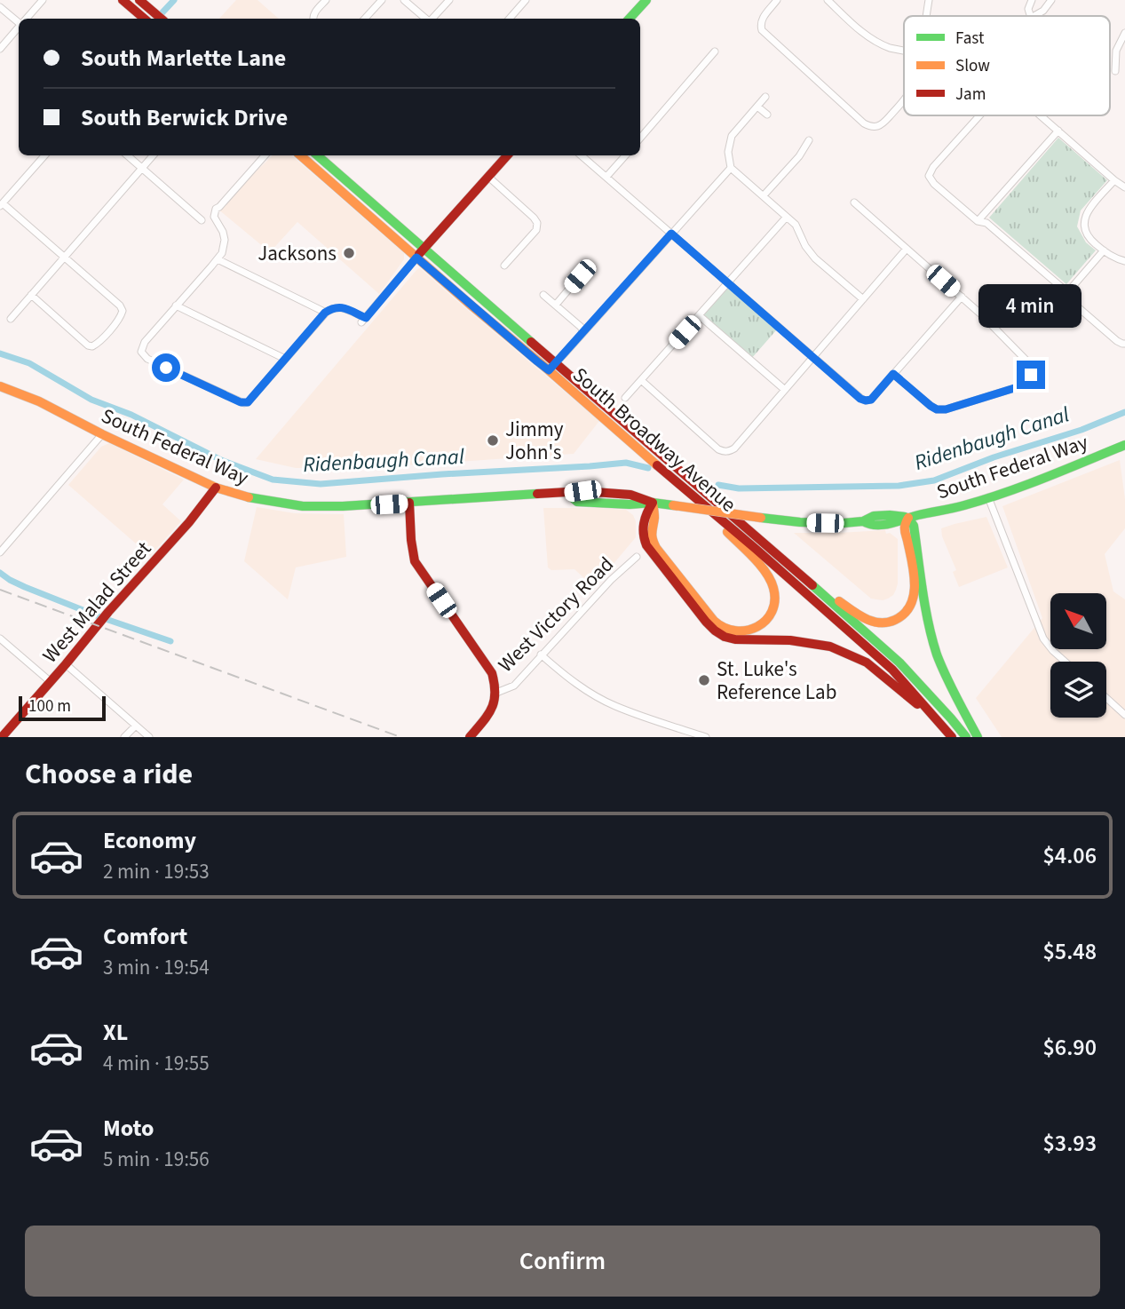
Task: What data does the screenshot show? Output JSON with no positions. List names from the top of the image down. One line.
{"streets":{"main road":["South Broadway Avenue","South Federal Way","West Malad Street","West Victory Road"]},"crossings":[["South Federal Way","West Malad Street"],["South Federal Way","West Victory Road"]],"water":["Ridenbaugh Canal"],"places":["Jacksons","Jimmy John's","St. Luke's Reference Lab"],"legend":["Fast","Slow","Jam"],"scale_bar":"100 m","north":"top left","page":{"banner":["South Marlette Lane","South Berwick Drive"],"bubble":"4 min","scale":"100 m","heading":"Choose a ride","list":[{"name":"Economy","note":"2 min · 19:53","value":"$4.06"},{"name":"Comfort","note":"3 min · 19:54","value":"$5.48"},{"name":"XL","note":"4 min · 19:55","value":"$6.90"},{"name":"Moto","note":"5 min · 19:56","value":"$3.93"}],"buttons":"Confirm"}}
